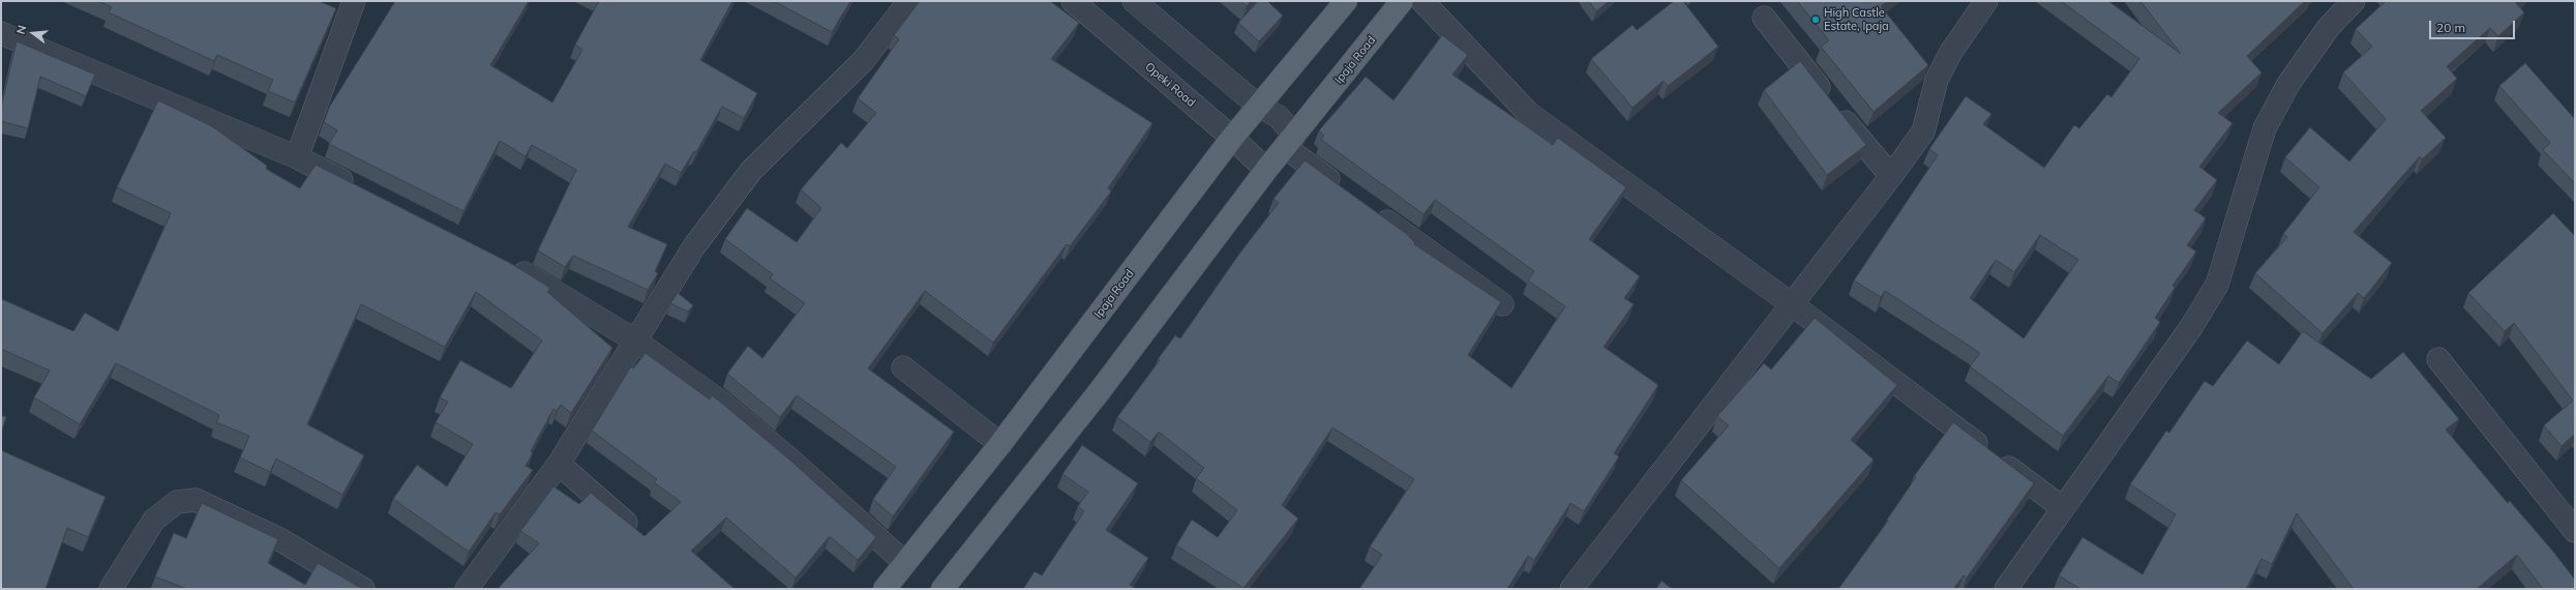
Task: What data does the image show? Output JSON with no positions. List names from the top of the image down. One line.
{"streets":{"main road":["Ipaja Road"],"street":["Opeki Road"]},"crossings":[["Ipaja Road","Opeki Road"]],"places":["High Castle Estate, Ipaja"],"scale_bar":"20 m","north":"left"}
